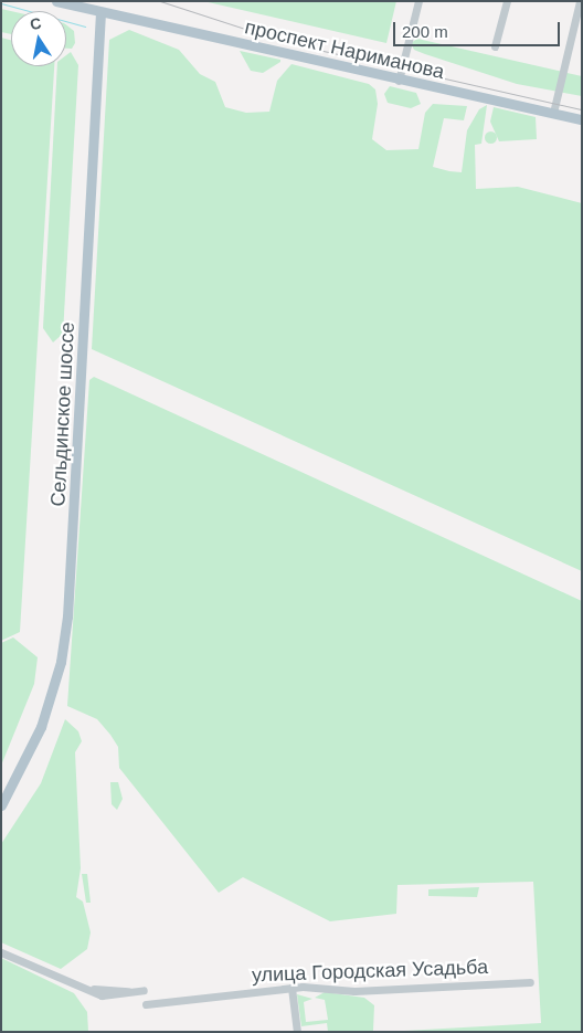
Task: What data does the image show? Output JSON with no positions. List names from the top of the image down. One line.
{"streets":{"main road":["проспект Нариманова","Сельдинское шоссе"],"street":["улица Городская Усадьба"]},"crossings":[["проспект Нариманова","Сельдинское шоссе"]],"scale_bar":"200 m","north":"top"}
